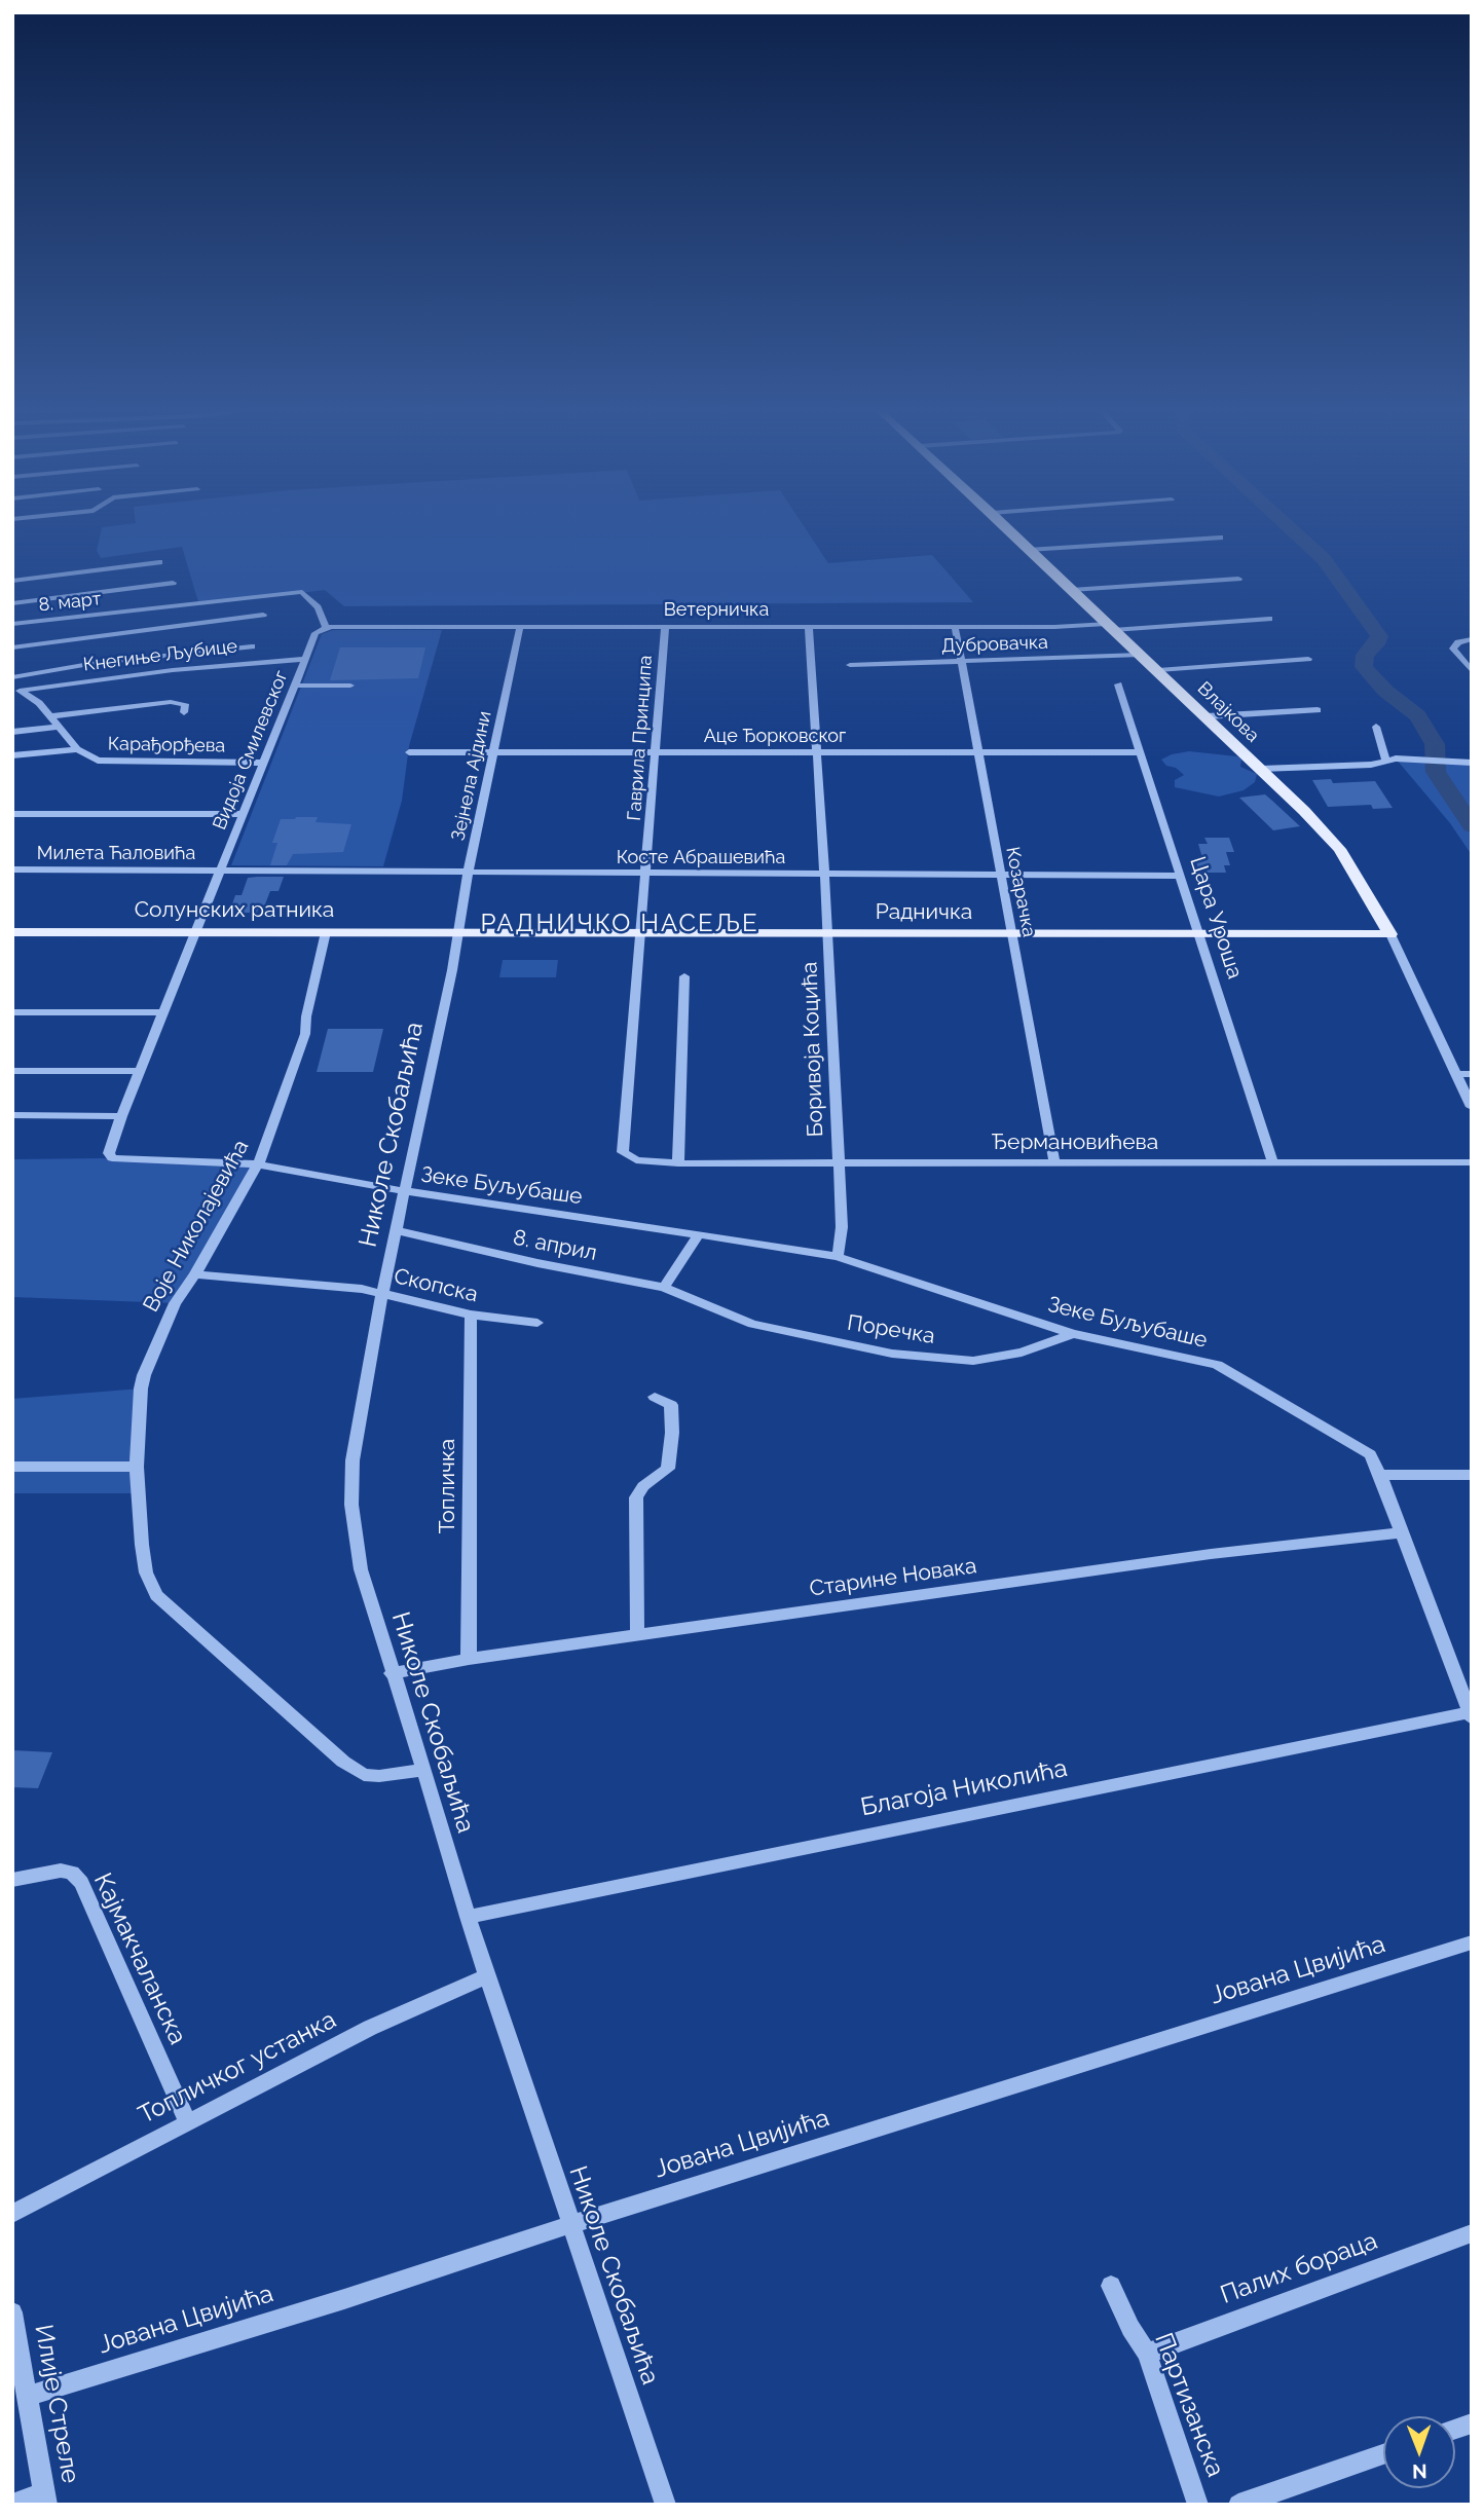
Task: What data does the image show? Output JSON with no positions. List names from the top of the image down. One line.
{"streets":{"main road":["Влајкова","Солунских ратника","Радничка"],"street":["8. март","Ветерничка","Дубровачка","Кнегиње Љубице","Аце Ђорковског","Гаврила Принципа","Карађорђева","Видоја Смилевског","Зејнела Ајдини","Милета Ћаловића","Косте Абрашевића","Козарачка","Цара Уроша","Боривоја Коцића","Николе Скобаљића","Ђермановићева","Зеке Буљубаше","Воје Николајевића","8. април","Скопска","Поречка","Топличка","Старине Новака","Благоја Николића","Кајмакчаланска","Јована Цвијића","Топличког устанка","Палих бораца","Илије Стреле","Партизанска"]},"crossings":[["8. март","Ветерничка"],["8. март","Видоја Смилевског"],["Ветерничка","Влајкова"],["Ветерничка","Гаврила Принципа"],["Ветерничка","Видоја Смилевског"],["Ветерничка","Зејнела Ајдини"],["Ветерничка","Козарачка"],["Ветерничка","Боривоја Коцића"],["Дубровачка","Влајкова"],["Дубровачка","Козарачка"],["Кнегиње Љубице","Карађорђева"],["Кнегиње Љубице","Видоја Смилевског"],["Влајкова","Радничка"],["Аце Ђорковског","Гаврила Принципа"],["Аце Ђорковског","Зејнела Ајдини"],["Аце Ђорковског","Козарачка"],["Аце Ђорковског","Цара Уроша"],["Аце Ђорковског","Боривоја Коцића"],["Гаврила Принципа","Косте Абрашевића"],["Гаврила Принципа","Радничка"],["Гаврила Принципа","Ђермановићева"],["Карађорђева","Видоја Смилевског"],["Видоја Смилевског","Милета Ћаловића"],["Видоја Смилевског","Косте Абрашевића"],["Видоја Смилевског","Солунских ратника"],["Видоја Смилевског","Зеке Буљубаше"],["Зејнела Ајдини","Косте Абрашевића"],["Зејнела Ајдини","Солунских ратника"],["Зејнела Ајдини","Радничка"],["Зејнела Ајдини","Николе Скобаљића"],["Милета Ћаловића","Косте Абрашевића"],["Косте Абрашевића","Козарачка"],["Косте Абрашевића","Цара Уроша"],["Косте Абрашевића","Боривоја Коцића"],["Козарачка","Радничка"],["Козарачка","Ђермановићева"],["Солунских ратника","Радничка"],["Солунских ратника","Николе Скобаљића"],["Солунских ратника","Воје Николајевића"],["Радничка","Цара Уроша"],["Радничка","Боривоја Коцића"],["Радничка","Николе Скобаљића"],["Цара Уроша","Ђермановићева"],["Боривоја Коцића","Ђермановићева"],["Николе Скобаљића","Зеке Буљубаше"],["Николе Скобаљића","Воје Николајевића"],["Николе Скобаљића","8. април"],["Николе Скобаљића","Скопска"],["Николе Скобаљића","Старине Новака"],["Николе Скобаљића","Благоја Николића"],["Николе Скобаљића","Јована Цвијића"],["Николе Скобаљића","Топличког устанка"],["Зеке Буљубаше","Воје Николајевића"],["Зеке Буљубаше","Поречка"],["Зеке Буљубаше","Старине Новака"],["Зеке Буљубаше","Благоја Николића"],["Воје Николајевића","Скопска"],["8. април","Поречка"],["Скопска","Топличка"],["Топличка","Старине Новака"],["Кајмакчаланска","Топличког устанка"],["Јована Цвијића","Илије Стреле"],["Палих бораца","Партизанска"]],"districts":["РАДНИЧКО НАСЕЉЕ"],"north":"bottom"}
